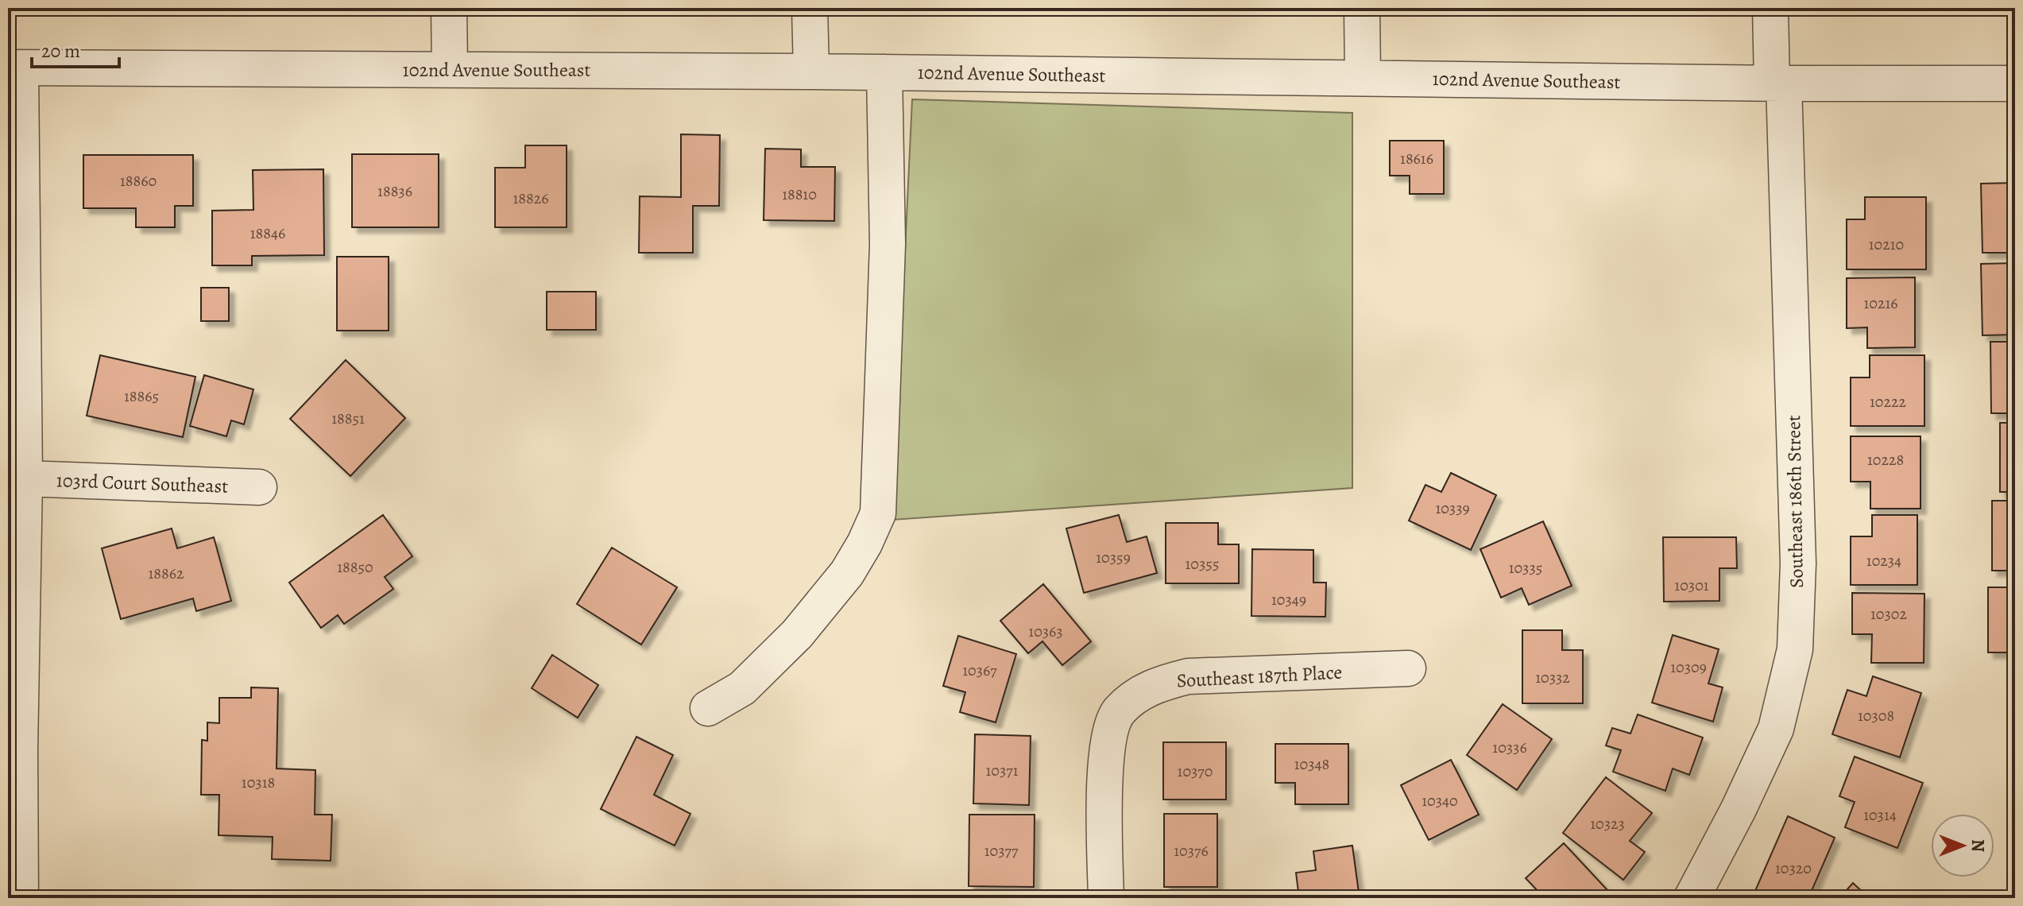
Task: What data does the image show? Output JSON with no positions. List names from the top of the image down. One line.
{"streets":{"street":["102nd Avenue Southeast","103rd Court Southeast","Southeast 186th Street","Southeast 187th Place"]},"crossings":[["102nd Avenue Southeast","Southeast 186th Street"]],"house_numbers":["18616","18860","18836","18810","18826","18846","10210","10216","18865","10222","18851","10228","10339","10359","10234","10355","18850","10335","18862","10301","10349","10302","10363","10309","10367","10332","10308","10336","10348","10371","10370","10318","10340","10314","10323","10377","10376","10320"],"scale_bar":"20 m","north":"right"}
